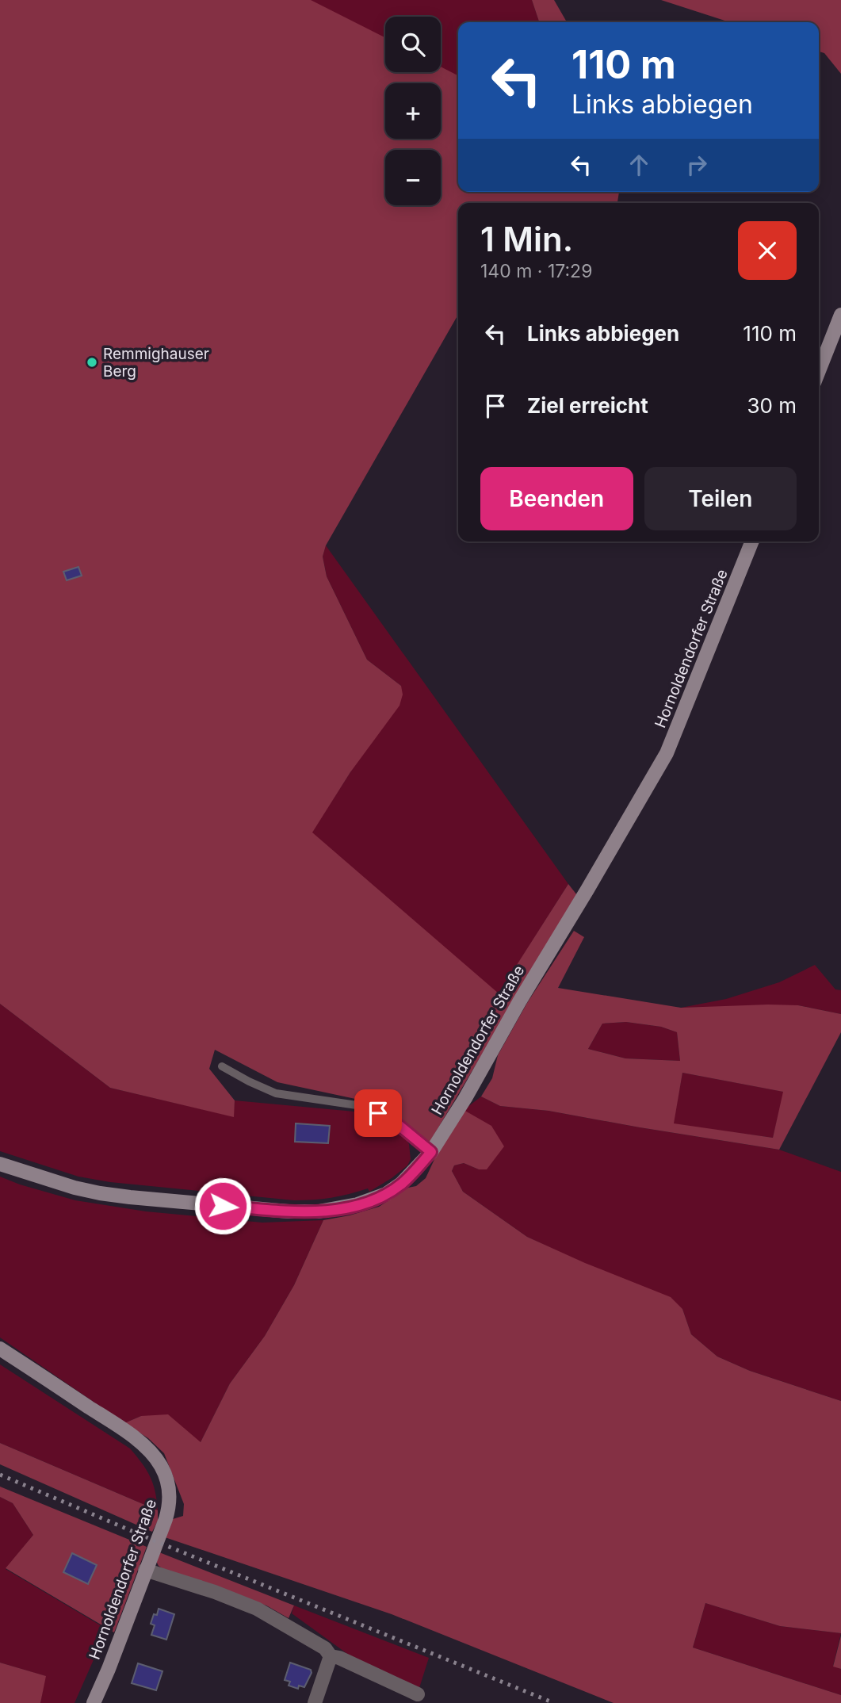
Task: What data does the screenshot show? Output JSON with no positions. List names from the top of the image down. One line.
{"streets":{"street":["Hornoldendorfer Straße"]},"places":["Remmighauser Berg"],"page":{"map_buttons":["+","−"],"turn":["110 m","Links abbiegen"],"heading":["1 Min.","140 m · 17:29"],"list":[{"name":"Links abbiegen","value":"110 m"},{"name":"Ziel erreicht","value":"30 m"}],"buttons":["Beenden","Teilen"]}}
